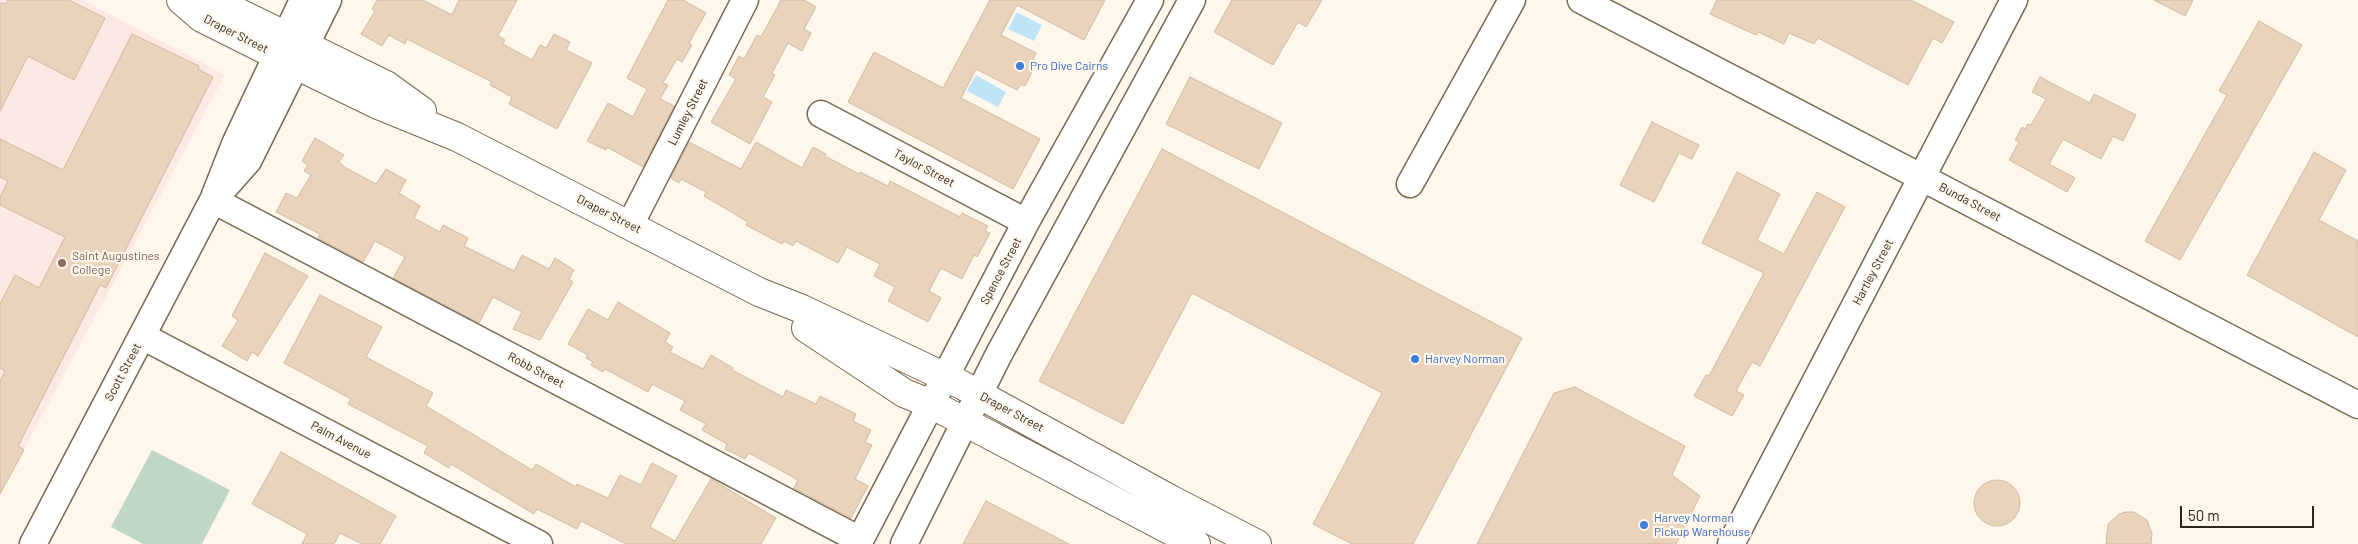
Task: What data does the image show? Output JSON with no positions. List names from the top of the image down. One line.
{"streets":{"main road":["Draper Street"],"street":["Lumley Street","Taylor Street","Bunda Street","Spence Street","Hartley Street","Robb Street","Scott Street","Palm Avenue"]},"crossings":[["Draper Street","Lumley Street"],["Draper Street","Spence Street"],["Draper Street","Scott Street"],["Taylor Street","Spence Street"],["Bunda Street","Hartley Street"],["Spence Street","Robb Street"],["Robb Street","Scott Street"],["Scott Street","Palm Avenue"]],"places":["Pro Dive Cairns","Saint Augustines College","Harvey Norman","Harvey Norman Pickup Warehouse"],"scale_bar":"50 m"}
